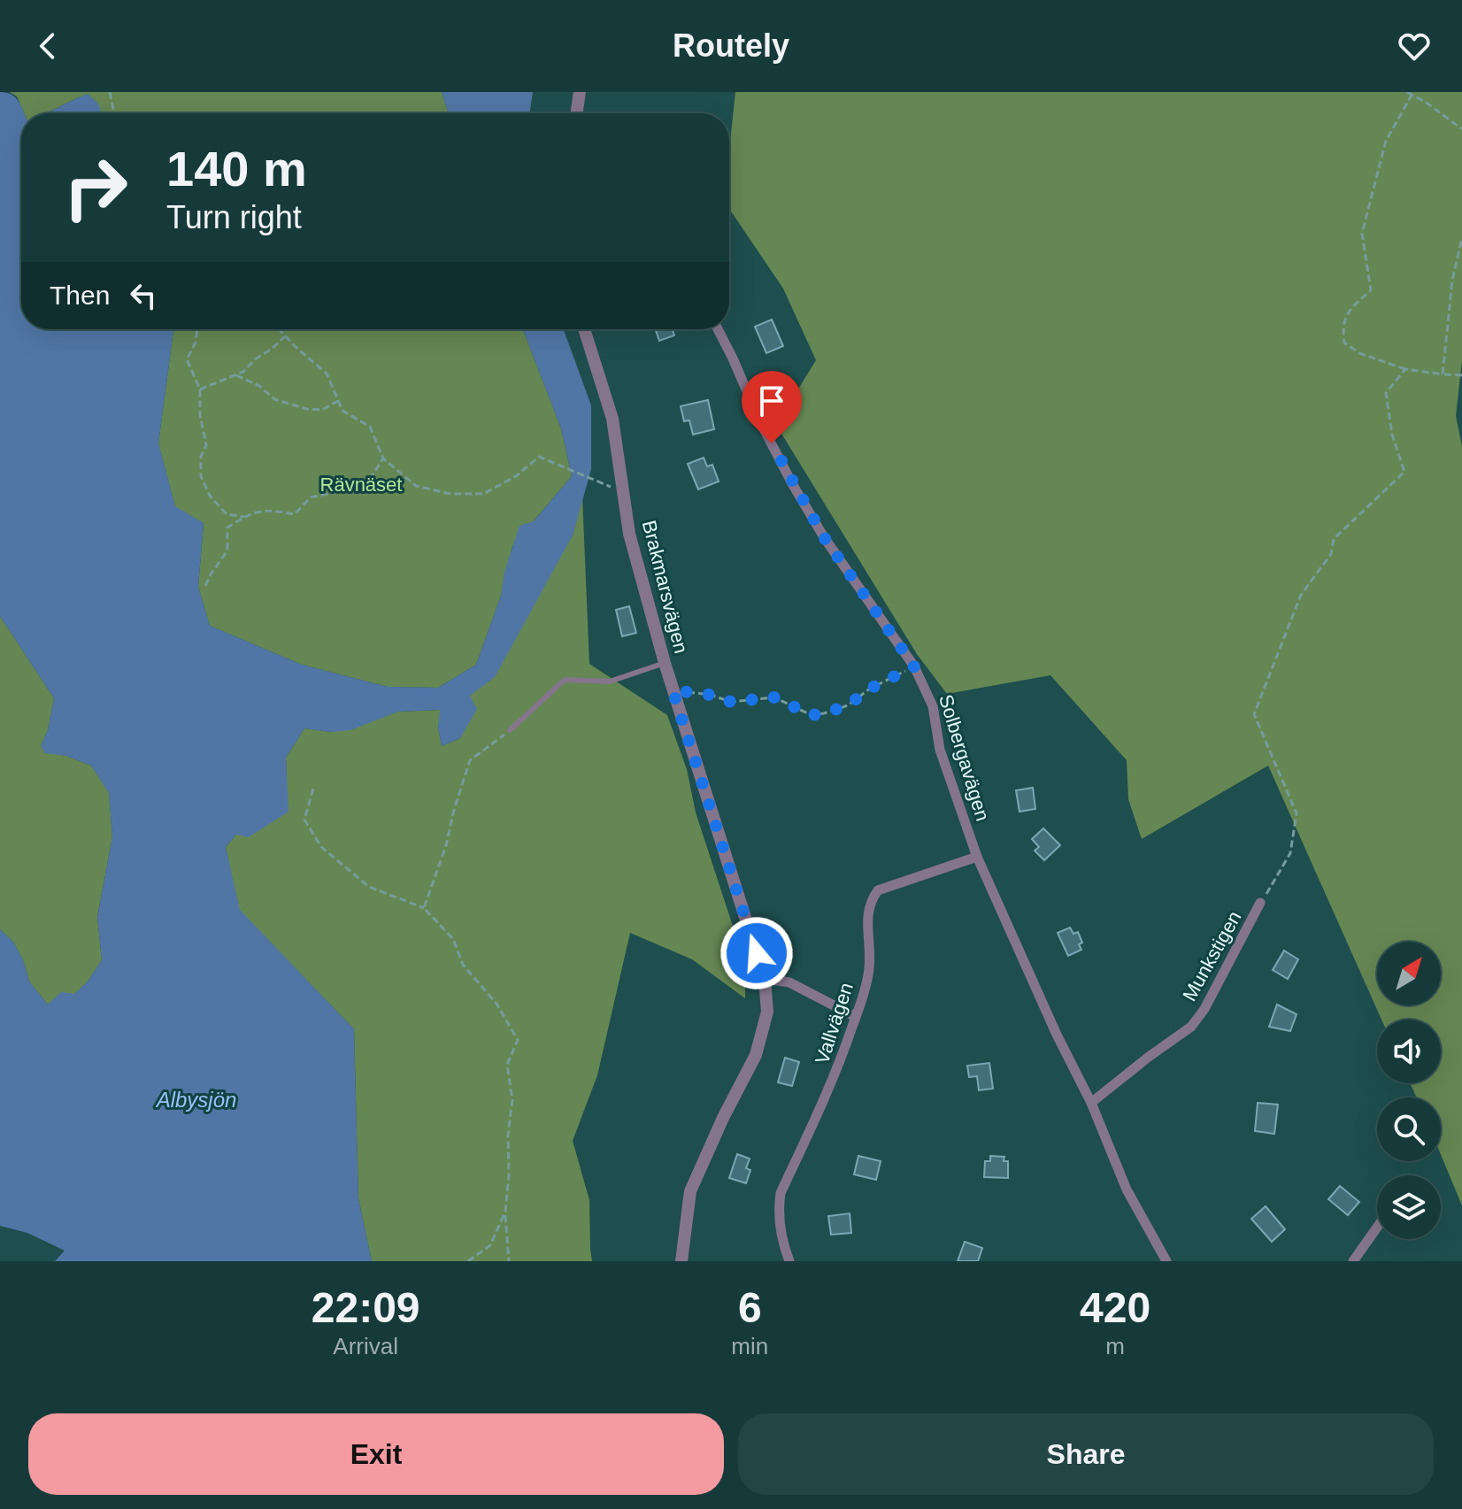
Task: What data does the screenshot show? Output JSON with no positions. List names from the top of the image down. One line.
{"streets":{"street":["Brakmarsvägen","Solbergavägen","Munkstigen","Vallvägen"]},"crossings":[["Solbergavägen","Munkstigen"],["Solbergavägen","Vallvägen"]],"water":["Albysjön"],"parks":["Rävnäset"],"north":"top right","page":{"header":"Routely","turn":["140 m","Turn right"],"then":"Then","eta":["22:09","Arrival","6","min","420","m"],"buttons":["Exit","Share"]}}
